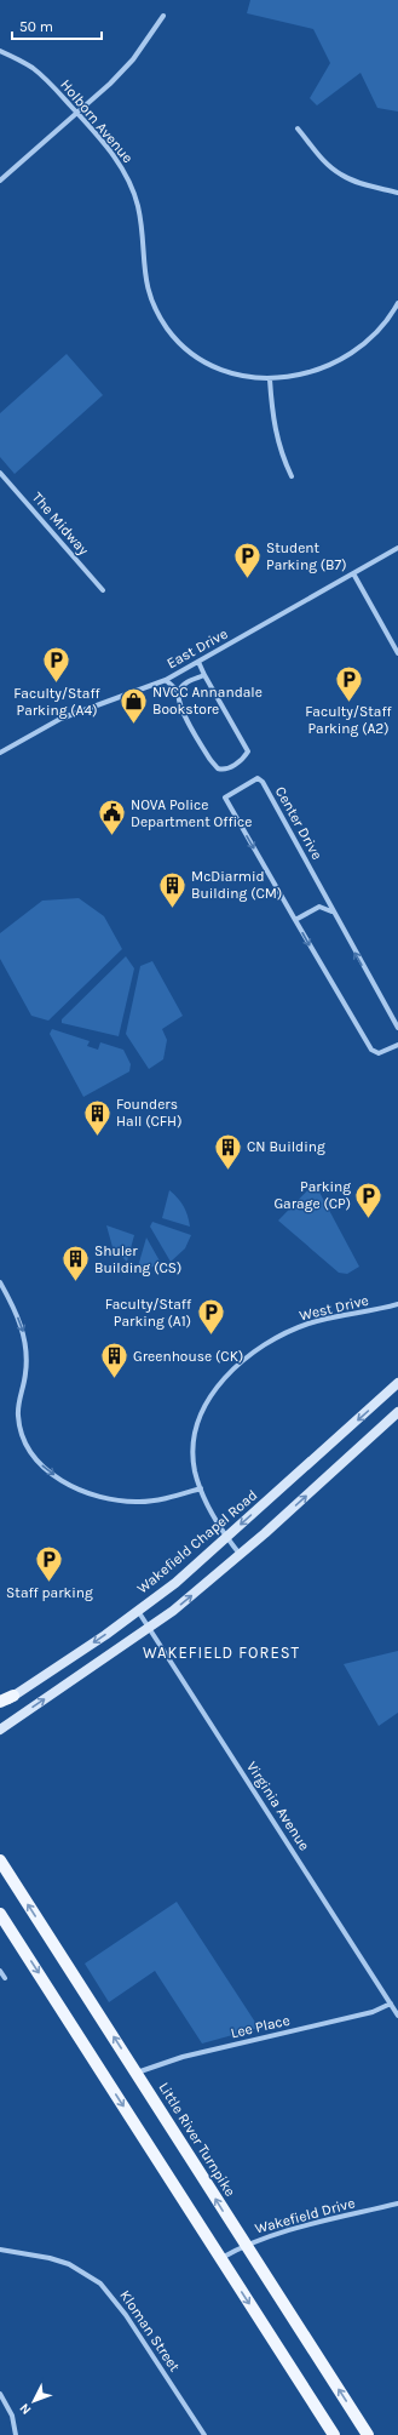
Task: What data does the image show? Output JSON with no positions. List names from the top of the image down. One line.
{"streets":{"main road":["Wakefield Chapel Road","Little River Turnpike"],"street":["Holborn Avenue","The Midway","East Drive","Center Drive","West Drive","Virginia Avenue","Lee Place","Wakefield Drive","Kloman Street"]},"crossings":[["West Drive","Wakefield Chapel Road"],["Wakefield Chapel Road","Virginia Avenue"],["Virginia Avenue","Lee Place"],["Lee Place","Little River Turnpike"],["Little River Turnpike","Wakefield Drive"]],"districts":["WAKEFIELD FOREST"],"places":{"parking":["Student Parking (B7)","Faculty/Staff Parking (A4)","Faculty/Staff Parking (A2)","Parking Garage (CP)","Faculty/Staff Parking (A1)","Staff parking"],"shop":["NVCC Annandale Bookstore"],"public building":["NOVA Police Department Office"],"building":["McDiarmid Building (CM)","Founders Hall (CFH)","CN Building","Shuler Building (CS)","Greenhouse (CK)"]},"scale_bar":"50 m","north":"bottom left"}
